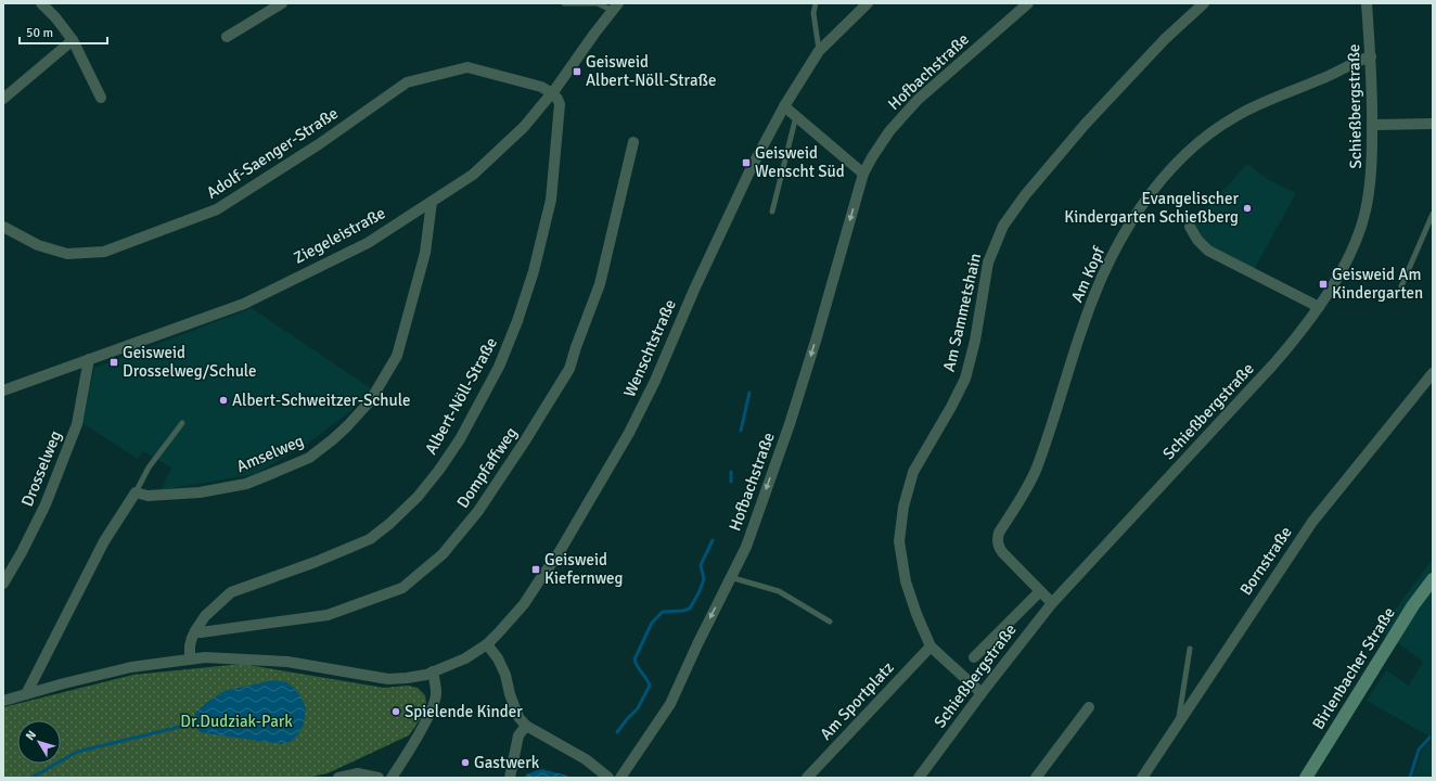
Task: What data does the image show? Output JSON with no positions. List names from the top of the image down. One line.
{"streets":{"main road":["Birlenbacher Straße"],"street":["Hofbachstraße","Schießbergstraße","Adolf-Saenger-Straße","Ziegeleistraße","Am Kopf","Am Sammetshain","Wenschtstraße","Albert-Nöll-Straße","Amselweg","Dompfaffweg","Drosselweg","Bornstraße","Am Sportplatz"]},"crossings":[["Schießbergstraße","Am Kopf"],["Schießbergstraße","Am Sammetshain"],["Adolf-Saenger-Straße","Ziegeleistraße"],["Adolf-Saenger-Straße","Albert-Nöll-Straße"],["Ziegeleistraße","Albert-Nöll-Straße"],["Ziegeleistraße","Amselweg"],["Ziegeleistraße","Drosselweg"],["Am Sammetshain","Am Sportplatz"],["Wenschtstraße","Albert-Nöll-Straße"],["Albert-Nöll-Straße","Dompfaffweg"]],"one_way":["Hofbachstraße"],"parks":["Dr.Dudziak-Park"],"places":{"transit":["Geisweid Albert-Nöll-Straße","Geisweid Wenscht Süd","Geisweid Am Kindergarten","Geisweid Drosselweg/Schule","Geisweid Kiefernweg"],"other":["Evangelischer Kindergarten Schießberg","Albert-Schweitzer-Schule","Spielende Kinder","Gastwerk"]},"scale_bar":"50 m","north":"top left"}
